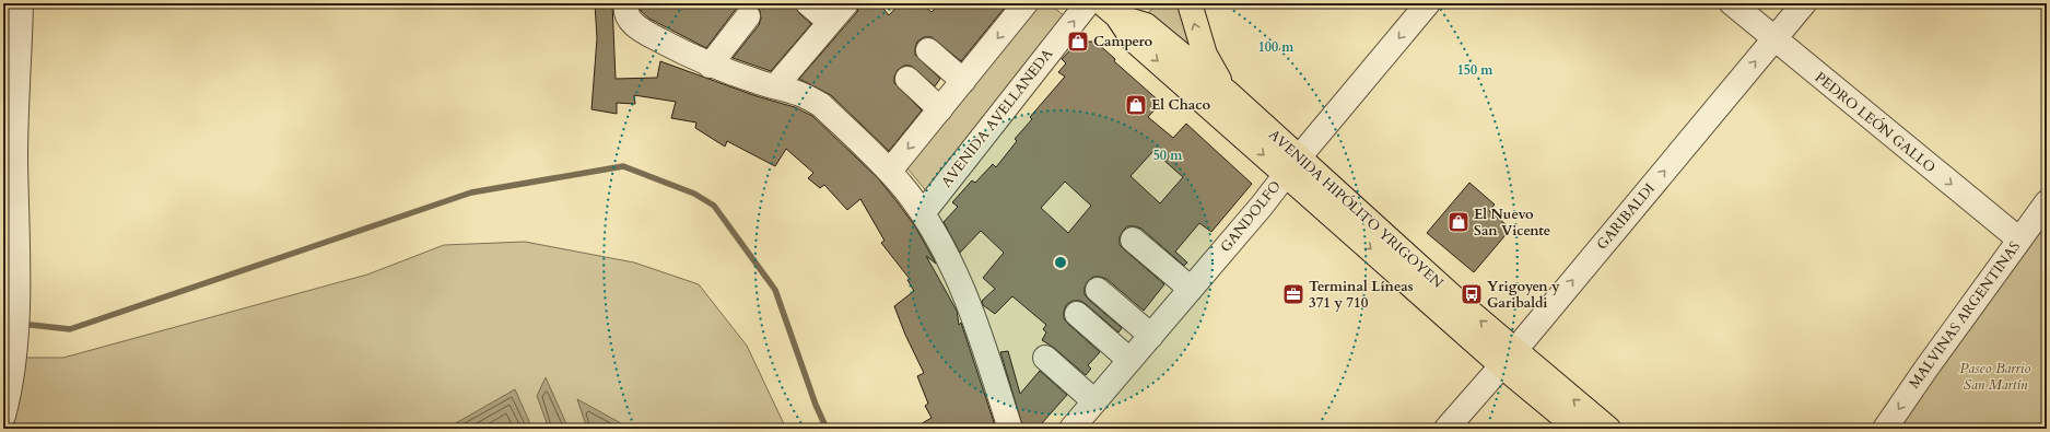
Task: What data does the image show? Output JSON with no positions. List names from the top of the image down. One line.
{"streets":{"main road":["AVENIDA HIPÓLITO YRIGOYEN"],"street":["AVENIDA AVELLANEDA","PEDRO LEÓN GALLO","GANDOLFO","GARIBALDI","MALVINAS ARGENTINAS"]},"crossings":[["PEDRO LEÓN GALLO","GARIBALDI"],["PEDRO LEÓN GALLO","MALVINAS ARGENTINAS"],["AVENIDA HIPÓLITO YRIGOYEN","GANDOLFO"],["AVENIDA HIPÓLITO YRIGOYEN","GARIBALDI"]],"one_way":["PEDRO LEÓN GALLO","GANDOLFO","GARIBALDI","MALVINAS ARGENTINAS"],"parks":["Paseo Barrio San Martín"],"places":{"shop":["Campero","El Chaco","El Nuevo San Vicente"],"office":["Terminal Líneas 371 y 710"],"bus stop":["Yrigoyen y Garibaldi"]},"rings":["100 m","150 m","50 m"]}
